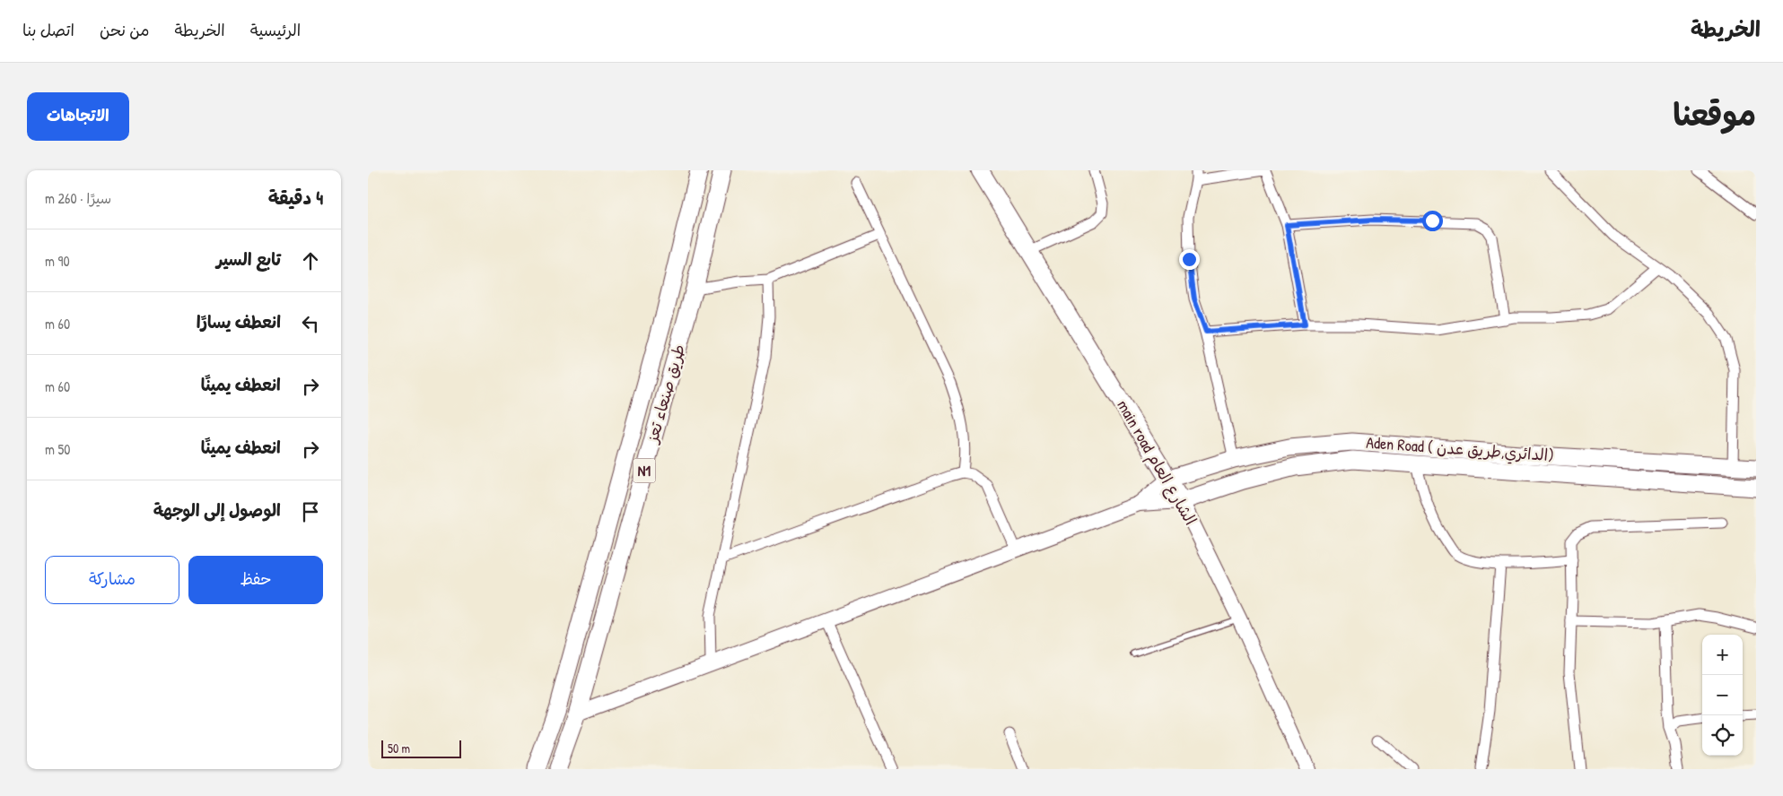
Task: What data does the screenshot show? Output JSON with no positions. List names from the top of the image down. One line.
{"streets":{"highway":["طريق صنعاء تعز","Aden Road ( الدائري,طريق عدن)","main road الشارع العام","N1"]},"crossings":[["Aden Road ( الدائري,طريق عدن)","main road الشارع العام"]],"scale_bar":"50 m","page":{"header":"الخريطة","nav":["الرئيسية","الخريطة","من نحن","اتصل بنا"],"title":"موقعنا","buttons":["الاتجاهات",["حفظ","مشاركة"]],"heading":["4 دقيقة","سيرًا · 260 m"],"list":[["تابع السير","90 m"],["انعطف يسارًا","60 m"],["انعطف يمينًا","60 m"],["انعطف يمينًا","50 m"],"الوصول إلى الوجهة"],"map_buttons":["+","−"],"scale":"50 m"}}
